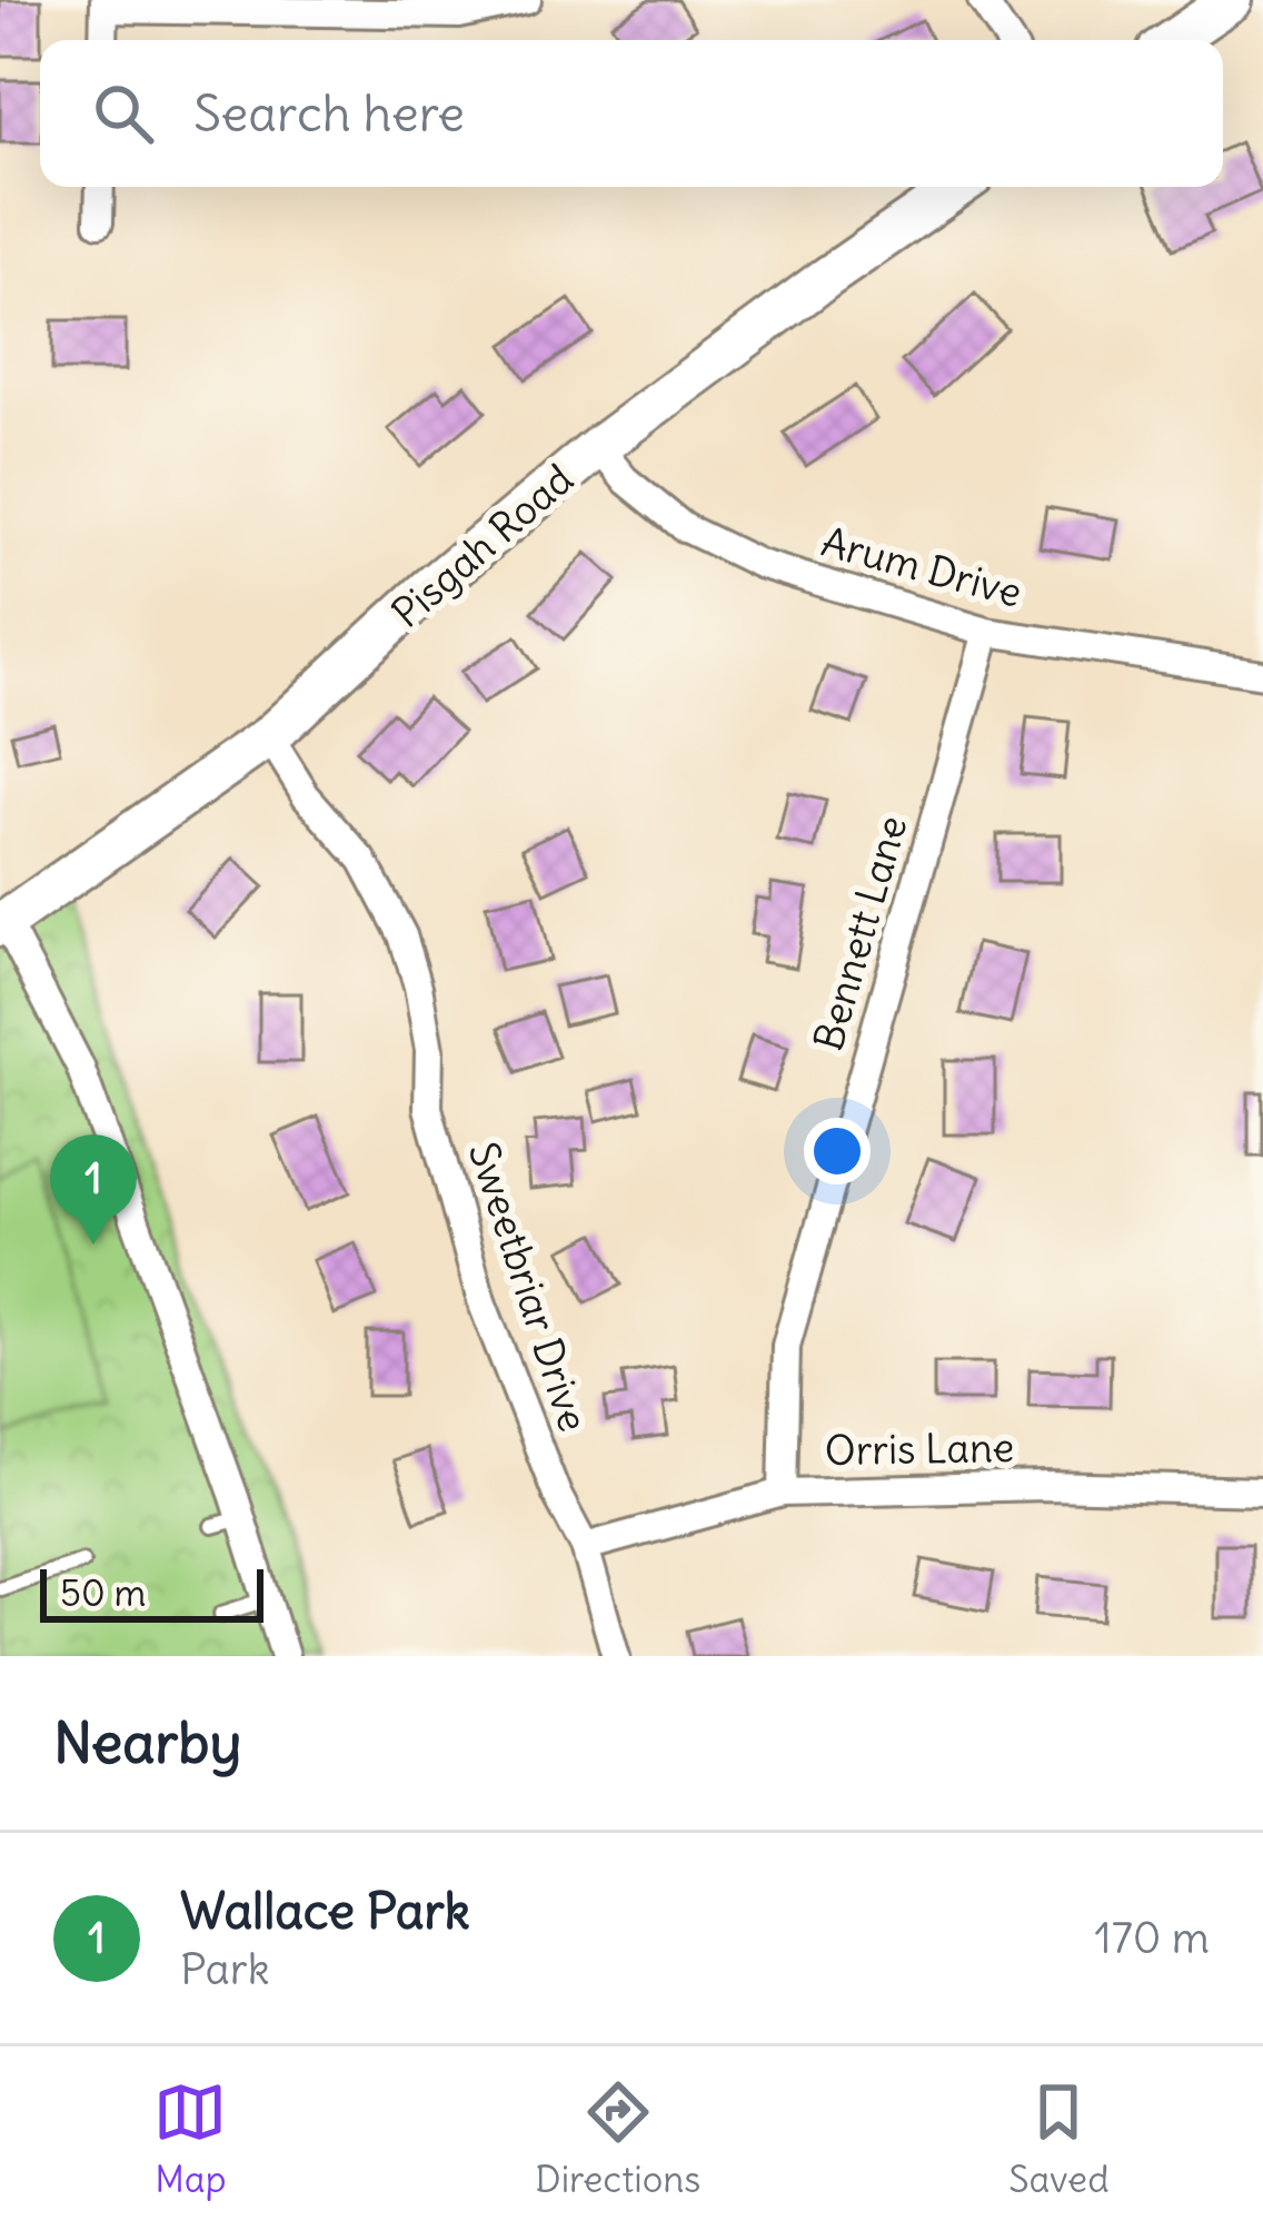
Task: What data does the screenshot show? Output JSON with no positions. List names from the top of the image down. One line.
{"streets":{"street":["Pisgah Road","Arum Drive","Bennett Lane","Sweetbriar Drive","Orris Lane"]},"crossings":[["Pisgah Road","Arum Drive"],["Pisgah Road","Sweetbriar Drive"],["Arum Drive","Bennett Lane"],["Bennett Lane","Orris Lane"],["Sweetbriar Drive","Orris Lane"]],"scale_bar":"50 m","page":{"search":"Search here","pins":"1","scale":"50 m","heading":"Nearby","list":[{"mark":"1","name":"Wallace Park","note":"Park","value":"170 m"}],"nav":["Map","Directions","Saved"]}}
